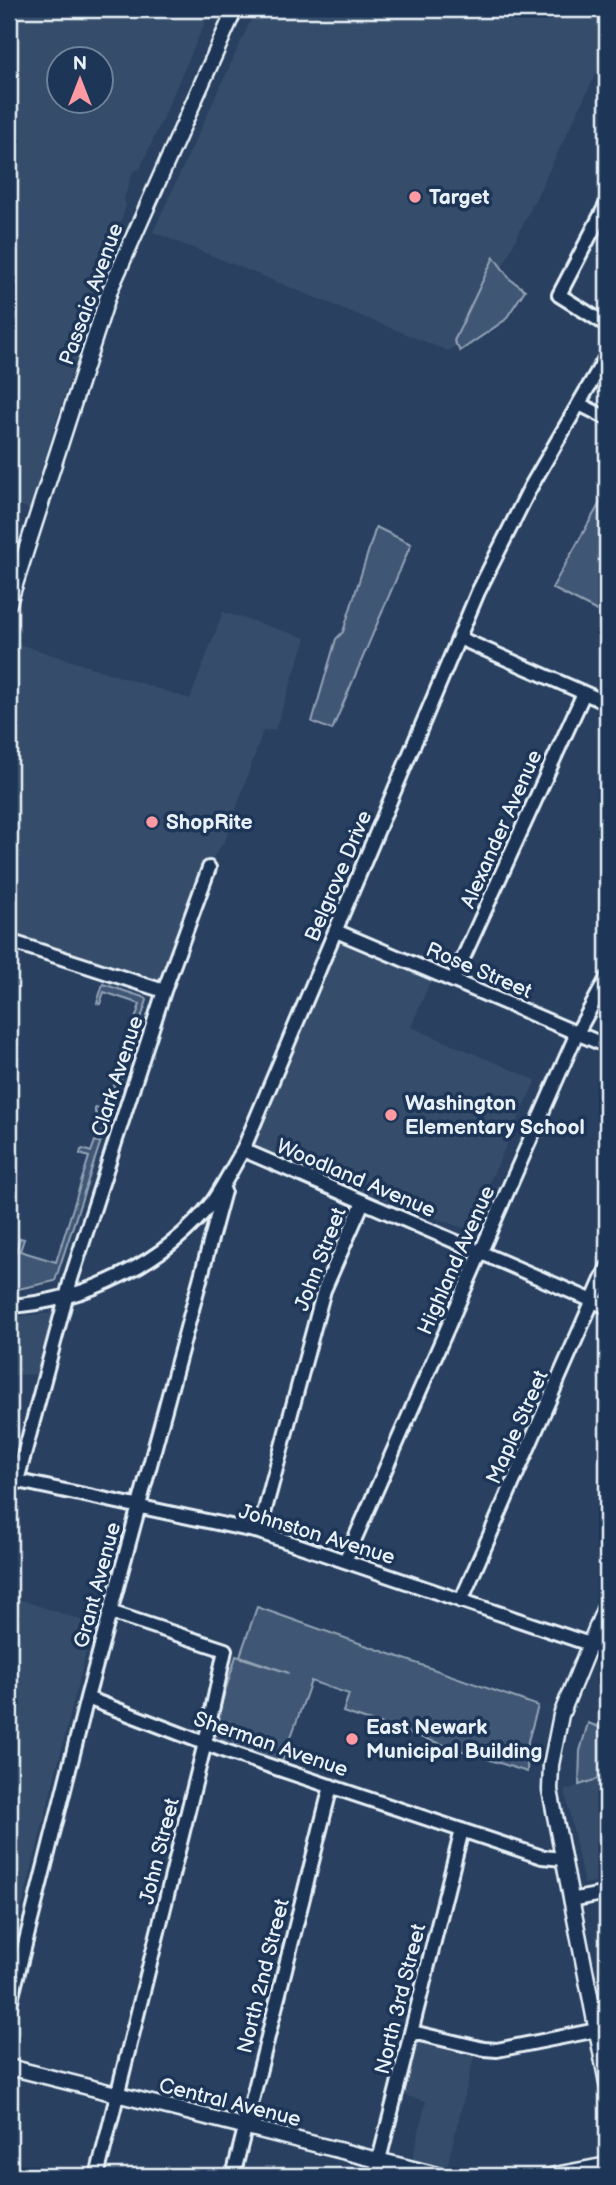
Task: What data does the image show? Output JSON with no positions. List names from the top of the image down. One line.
{"streets":{"main road":["Passaic Avenue","Central Avenue"],"street":["Alexander Avenue","Belgrove Drive","Rose Street","Clark Avenue","Woodland Avenue","John Street","Highland Avenue","Maple Street","Johnston Avenue","Grant Avenue","Sherman Avenue","North 2nd Street","North 3rd Street"]},"crossings":[["Alexander Avenue","Rose Street"],["Belgrove Drive","Rose Street"],["Belgrove Drive","Clark Avenue"],["Belgrove Drive","Woodland Avenue"],["Belgrove Drive","Grant Avenue"],["Rose Street","Highland Avenue"],["Clark Avenue","Johnston Avenue"],["Woodland Avenue","John Street"],["Woodland Avenue","Highland Avenue"],["Woodland Avenue","Maple Street"],["John Street","Johnston Avenue"],["John Street","Grant Avenue"],["John Street","Sherman Avenue"],["John Street","Central Avenue"],["Highland Avenue","Johnston Avenue"],["Maple Street","Johnston Avenue"],["Johnston Avenue","Grant Avenue"],["Grant Avenue","Sherman Avenue"],["Sherman Avenue","North 2nd Street"],["Sherman Avenue","North 3rd Street"],["North 2nd Street","Central Avenue"],["North 3rd Street","Central Avenue"]],"places":["Target","ShopRite","Washington Elementary School","East Newark Municipal Building"],"north":"top"}
